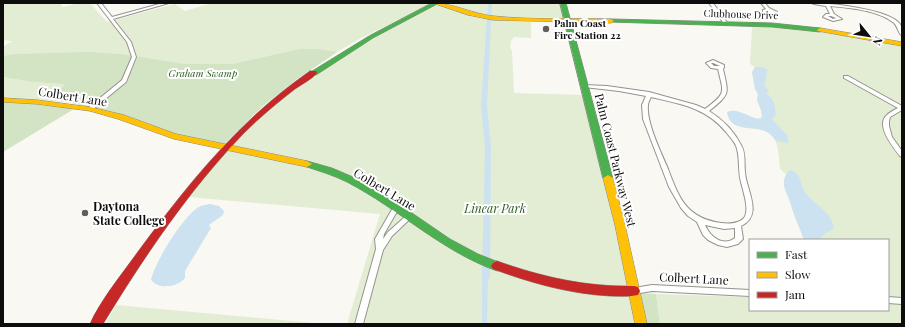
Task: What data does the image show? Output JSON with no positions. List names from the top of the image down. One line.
{"streets":{"street":["Clubhouse Drive","Colbert Lane","Palm Coast Parkway West"]},"crossings":[["Clubhouse Drive","Palm Coast Parkway West"],["Colbert Lane","Palm Coast Parkway West"]],"parks":["Graham Swamp","Linear Park"],"places":["Palm Coast Fire Station 22","Daytona State College"],"legend":["Fast","Slow","Jam"],"north":"bottom right"}
